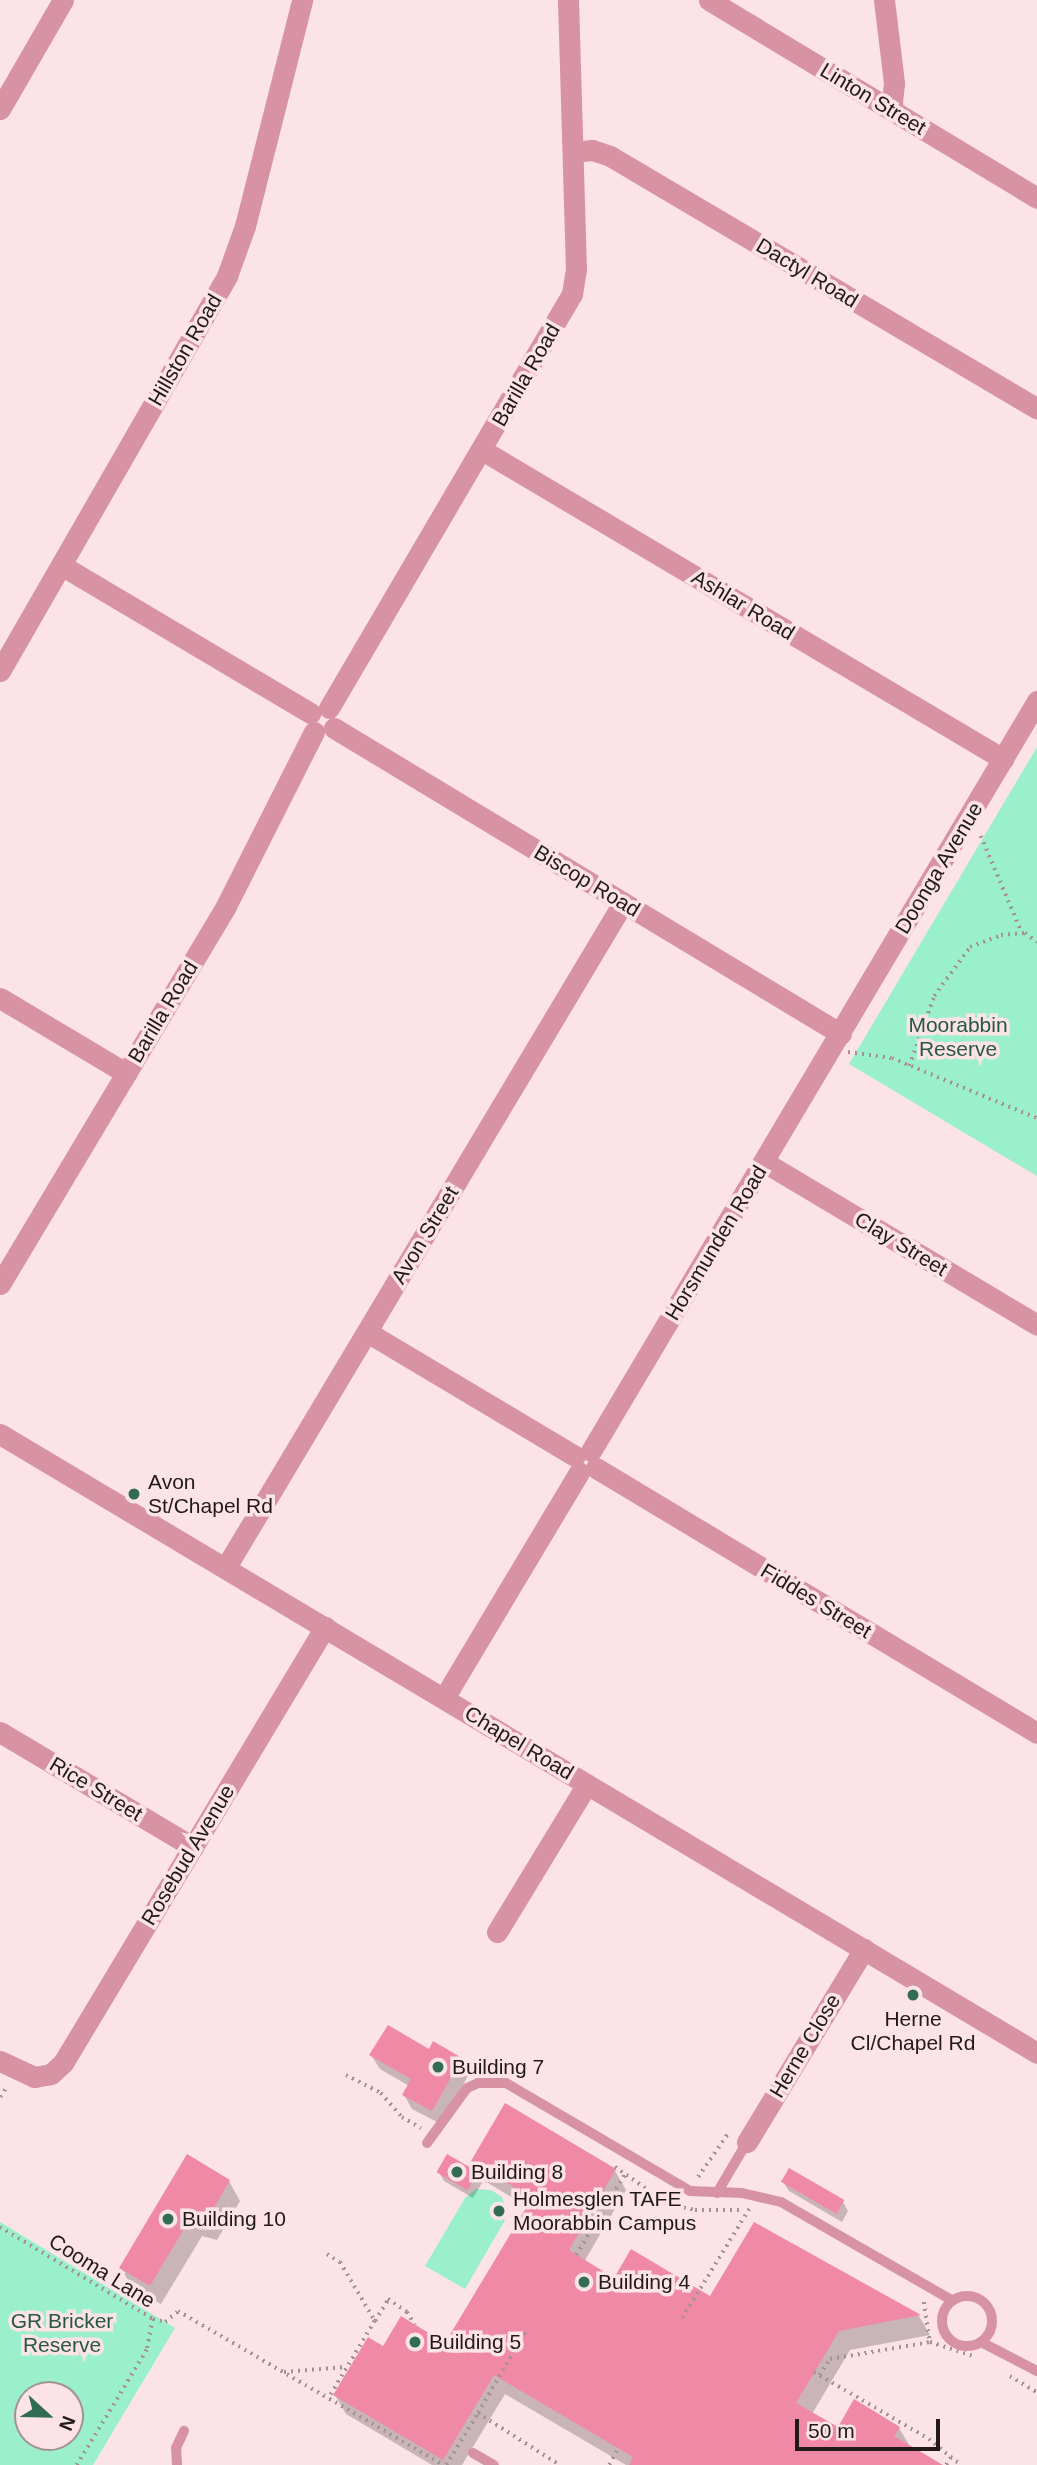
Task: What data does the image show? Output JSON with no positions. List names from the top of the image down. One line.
{"streets":{"street":["Linton Street","Dactyl Road","Hillston Road","Barilla Road","Ashlar Road","Doonga Avenue","Biscop Road","Avon Street","Horsmunden Road","Clay Street","Fiddes Street","Chapel Road","Rice Street","Rosebud Avenue","Herne Close"],"path":["Cooma Lane"]},"crossings":[["Dactyl Road","Barilla Road"],["Hillston Road","Biscop Road"],["Barilla Road","Ashlar Road"],["Barilla Road","Biscop Road"],["Ashlar Road","Doonga Avenue"],["Doonga Avenue","Biscop Road"],["Doonga Avenue","Horsmunden Road"],["Biscop Road","Avon Street"],["Biscop Road","Horsmunden Road"],["Avon Street","Fiddes Street"],["Avon Street","Chapel Road"],["Horsmunden Road","Clay Street"],["Horsmunden Road","Fiddes Street"],["Horsmunden Road","Chapel Road"],["Chapel Road","Rosebud Avenue"],["Chapel Road","Herne Close"],["Rice Street","Rosebud Avenue"]],"parks":["Moorabbin Reserve","GR Bricker Reserve"],"places":["Avon St/Chapel Rd","Herne Cl/Chapel Rd","Building 7","Building 8","Holmesglen TAFE Moorabbin Campus","Building 10","Building 4","Building 5"],"scale_bar":"50 m","north":"right"}
